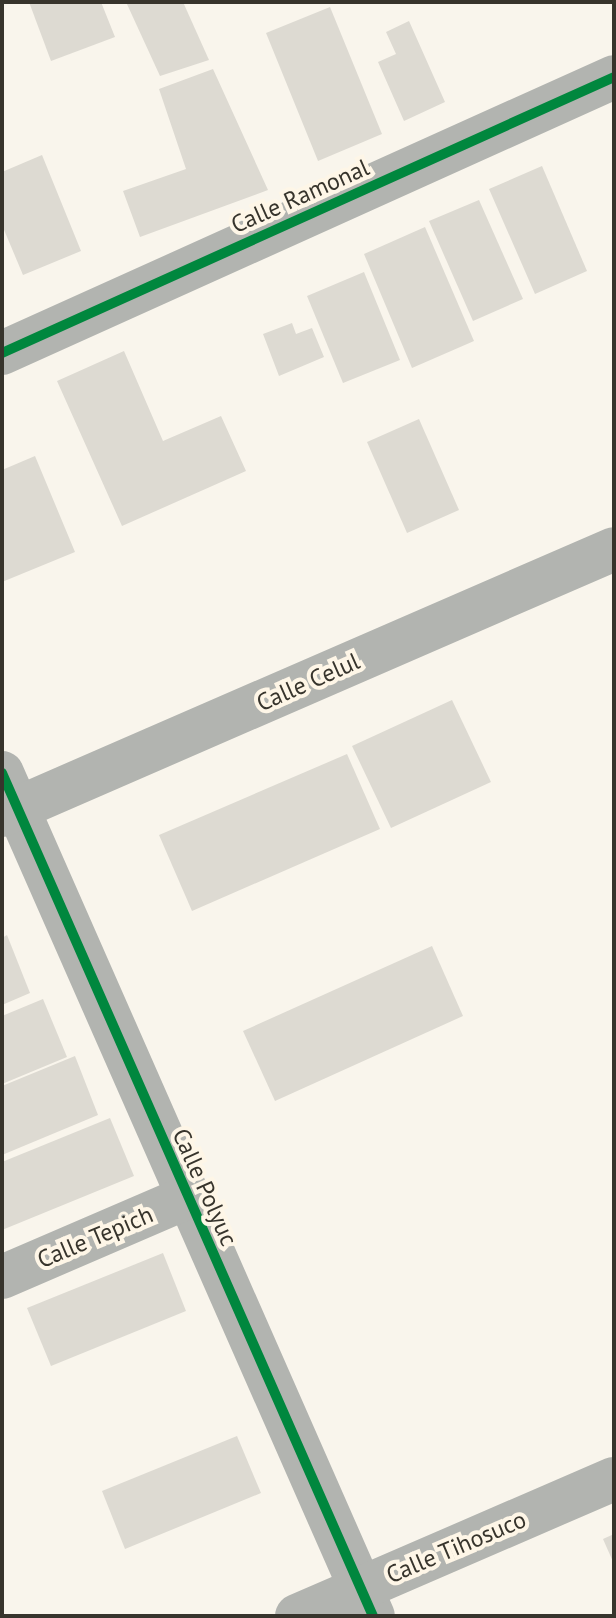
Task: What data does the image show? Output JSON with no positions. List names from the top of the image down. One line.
{"streets":{"street":["Calle Ramonal","Calle Celul","Calle Polyuc","Calle Tepich","Calle Tihosuco"]},"crossings":[["Calle Celul","Calle Polyuc"],["Calle Polyuc","Calle Tepich"],["Calle Polyuc","Calle Tihosuco"]]}
